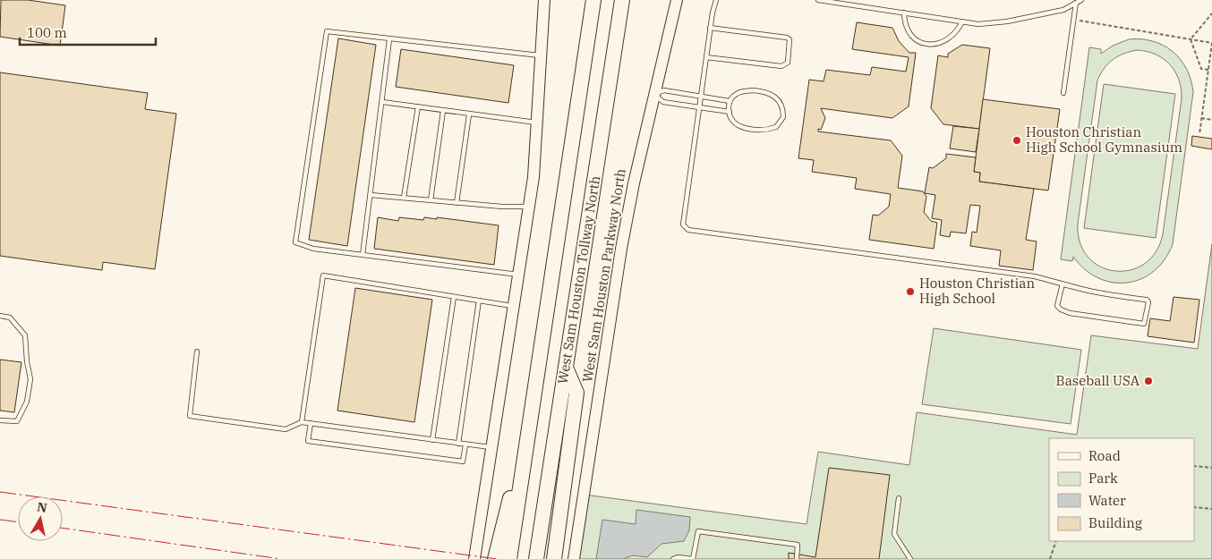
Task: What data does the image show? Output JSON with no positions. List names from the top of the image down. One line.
{"streets":{"highway":["West Sam Houston Tollway North"],"main road":["West Sam Houston Parkway North"]},"places":["Houston Christian High School Gymnasium","Houston Christian High School","Baseball USA"],"legend":["Road","Park","Water","Building"],"scale_bar":"100 m","north":"top"}
